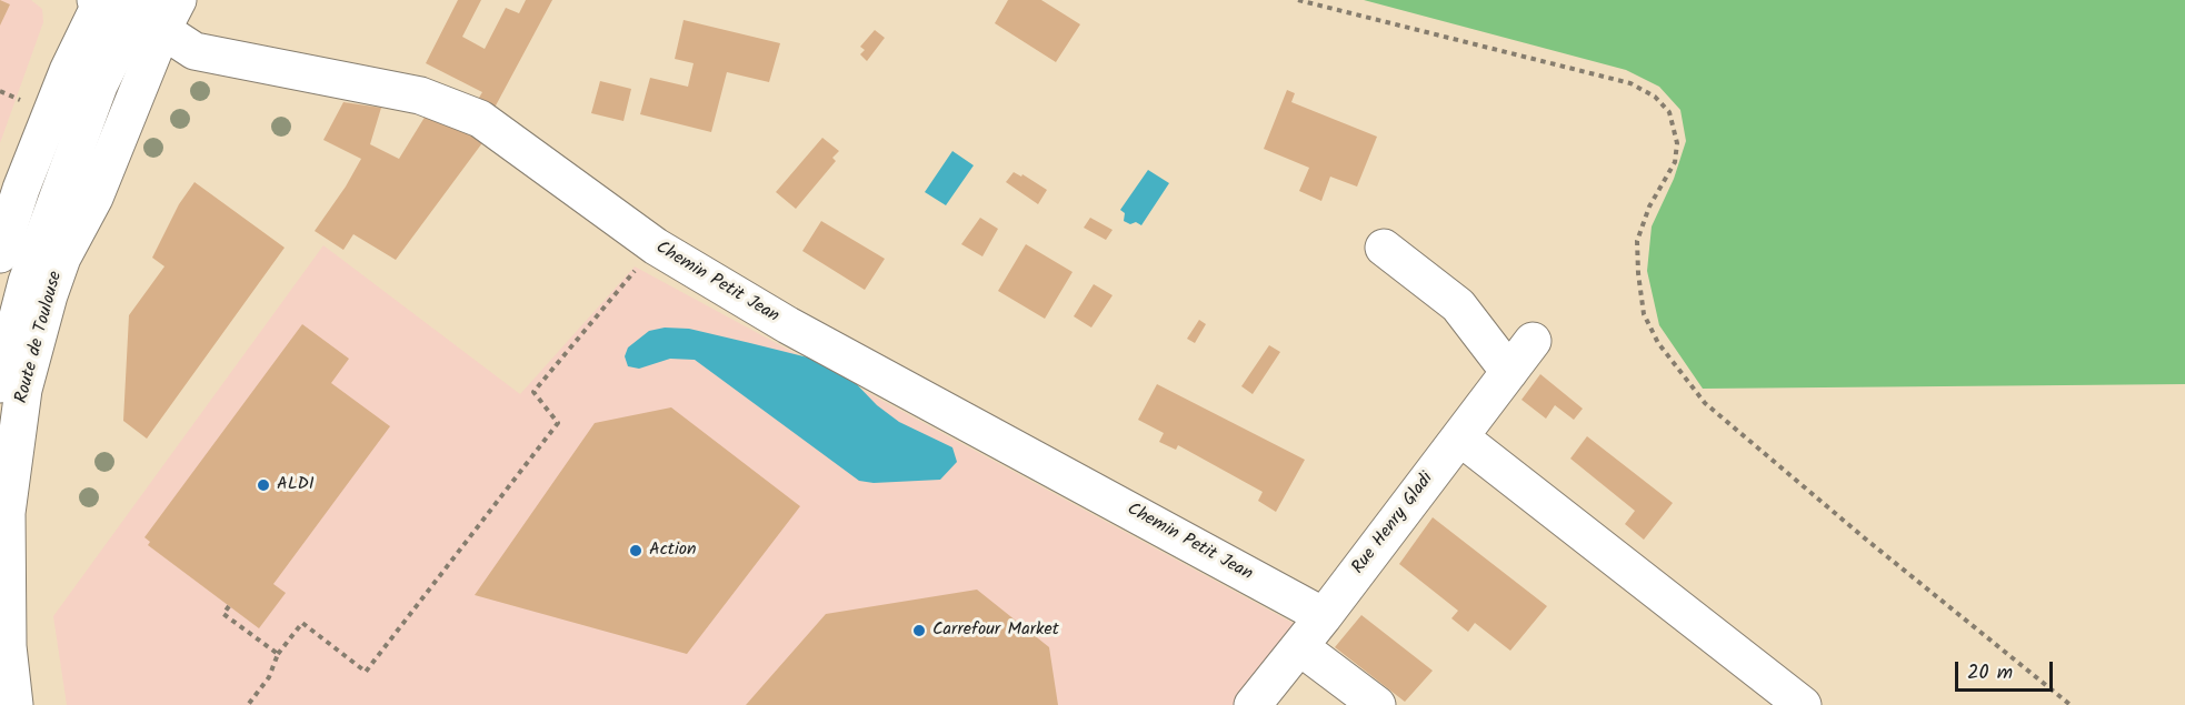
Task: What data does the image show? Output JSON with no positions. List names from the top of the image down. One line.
{"streets":{"street":["Chemin Petit Jean","Route de Toulouse","Rue Henry Gladi"]},"crossings":[["Chemin Petit Jean","Route de Toulouse"],["Chemin Petit Jean","Rue Henry Gladi"]],"places":["ALDI","Action","Carrefour Market"],"scale_bar":"20 m"}
